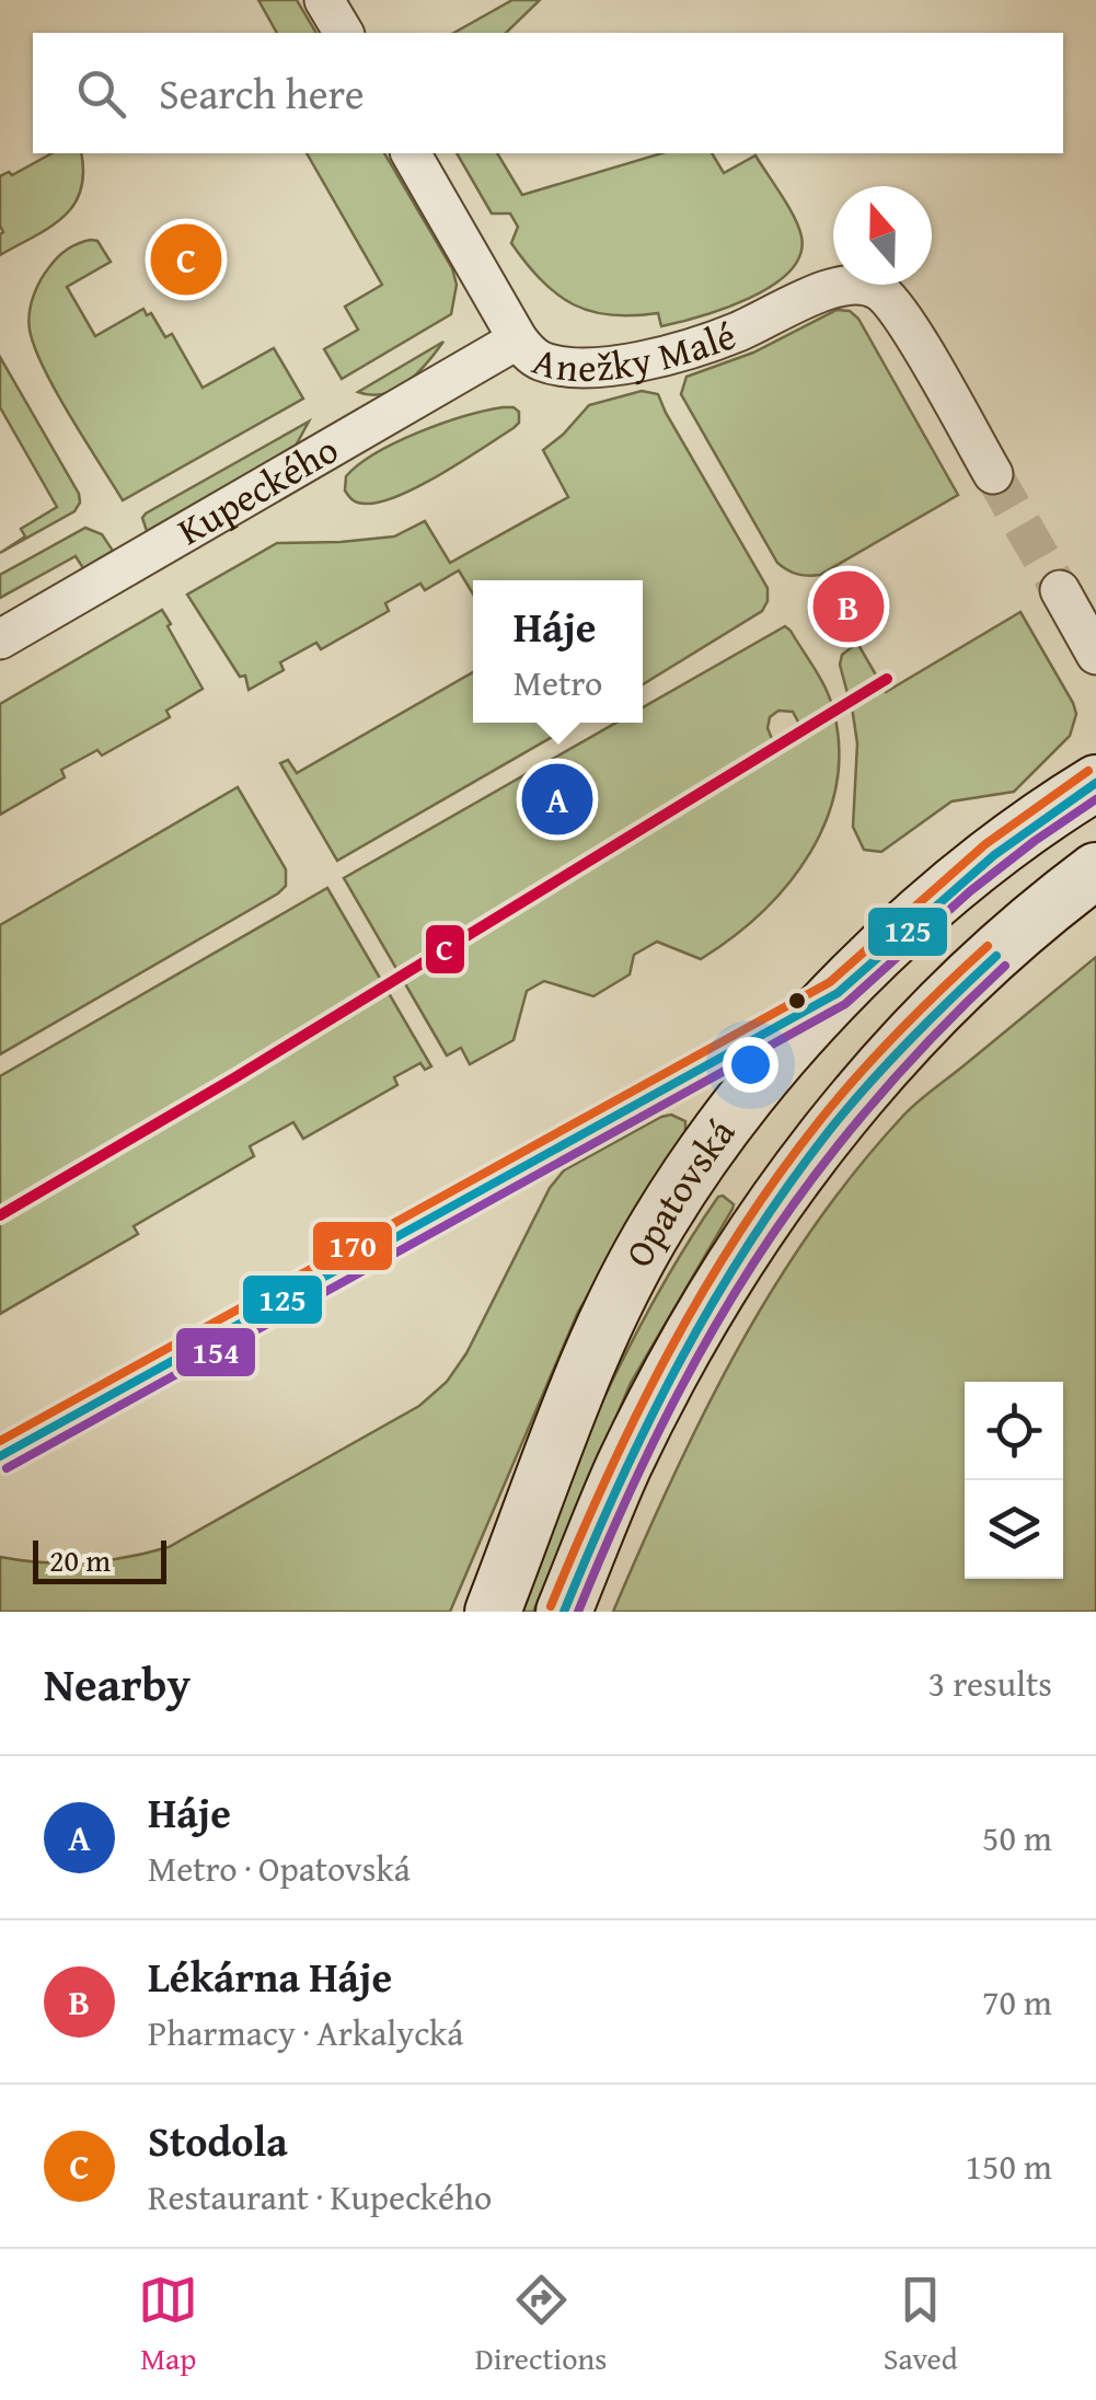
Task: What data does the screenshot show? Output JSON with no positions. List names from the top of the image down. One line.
{"streets":{"main road":["Opatovská"],"street":["Anežky Malé","Kupeckého"]},"crossings":[["Anežky Malé","Kupeckého"]],"lines":["transit line C","transit line 170","transit line 125","transit line 154"],"scale_bar":"20 m","north":"top","page":{"search":"Search here","pins":["C","B","A"],"popup":["Háje","Metro"],"scale":"20 m","heading":["Nearby","3 results"],"list":[{"mark":"A","name":"Háje","note":"Metro · Opatovská","value":"50 m"},{"mark":"B","name":"Lékárna Háje","note":"Pharmacy · Arkalycká","value":"70 m"},{"mark":"C","name":"Stodola","note":"Restaurant · Kupeckého","value":"150 m"}],"nav":["Map","Directions","Saved"]}}
